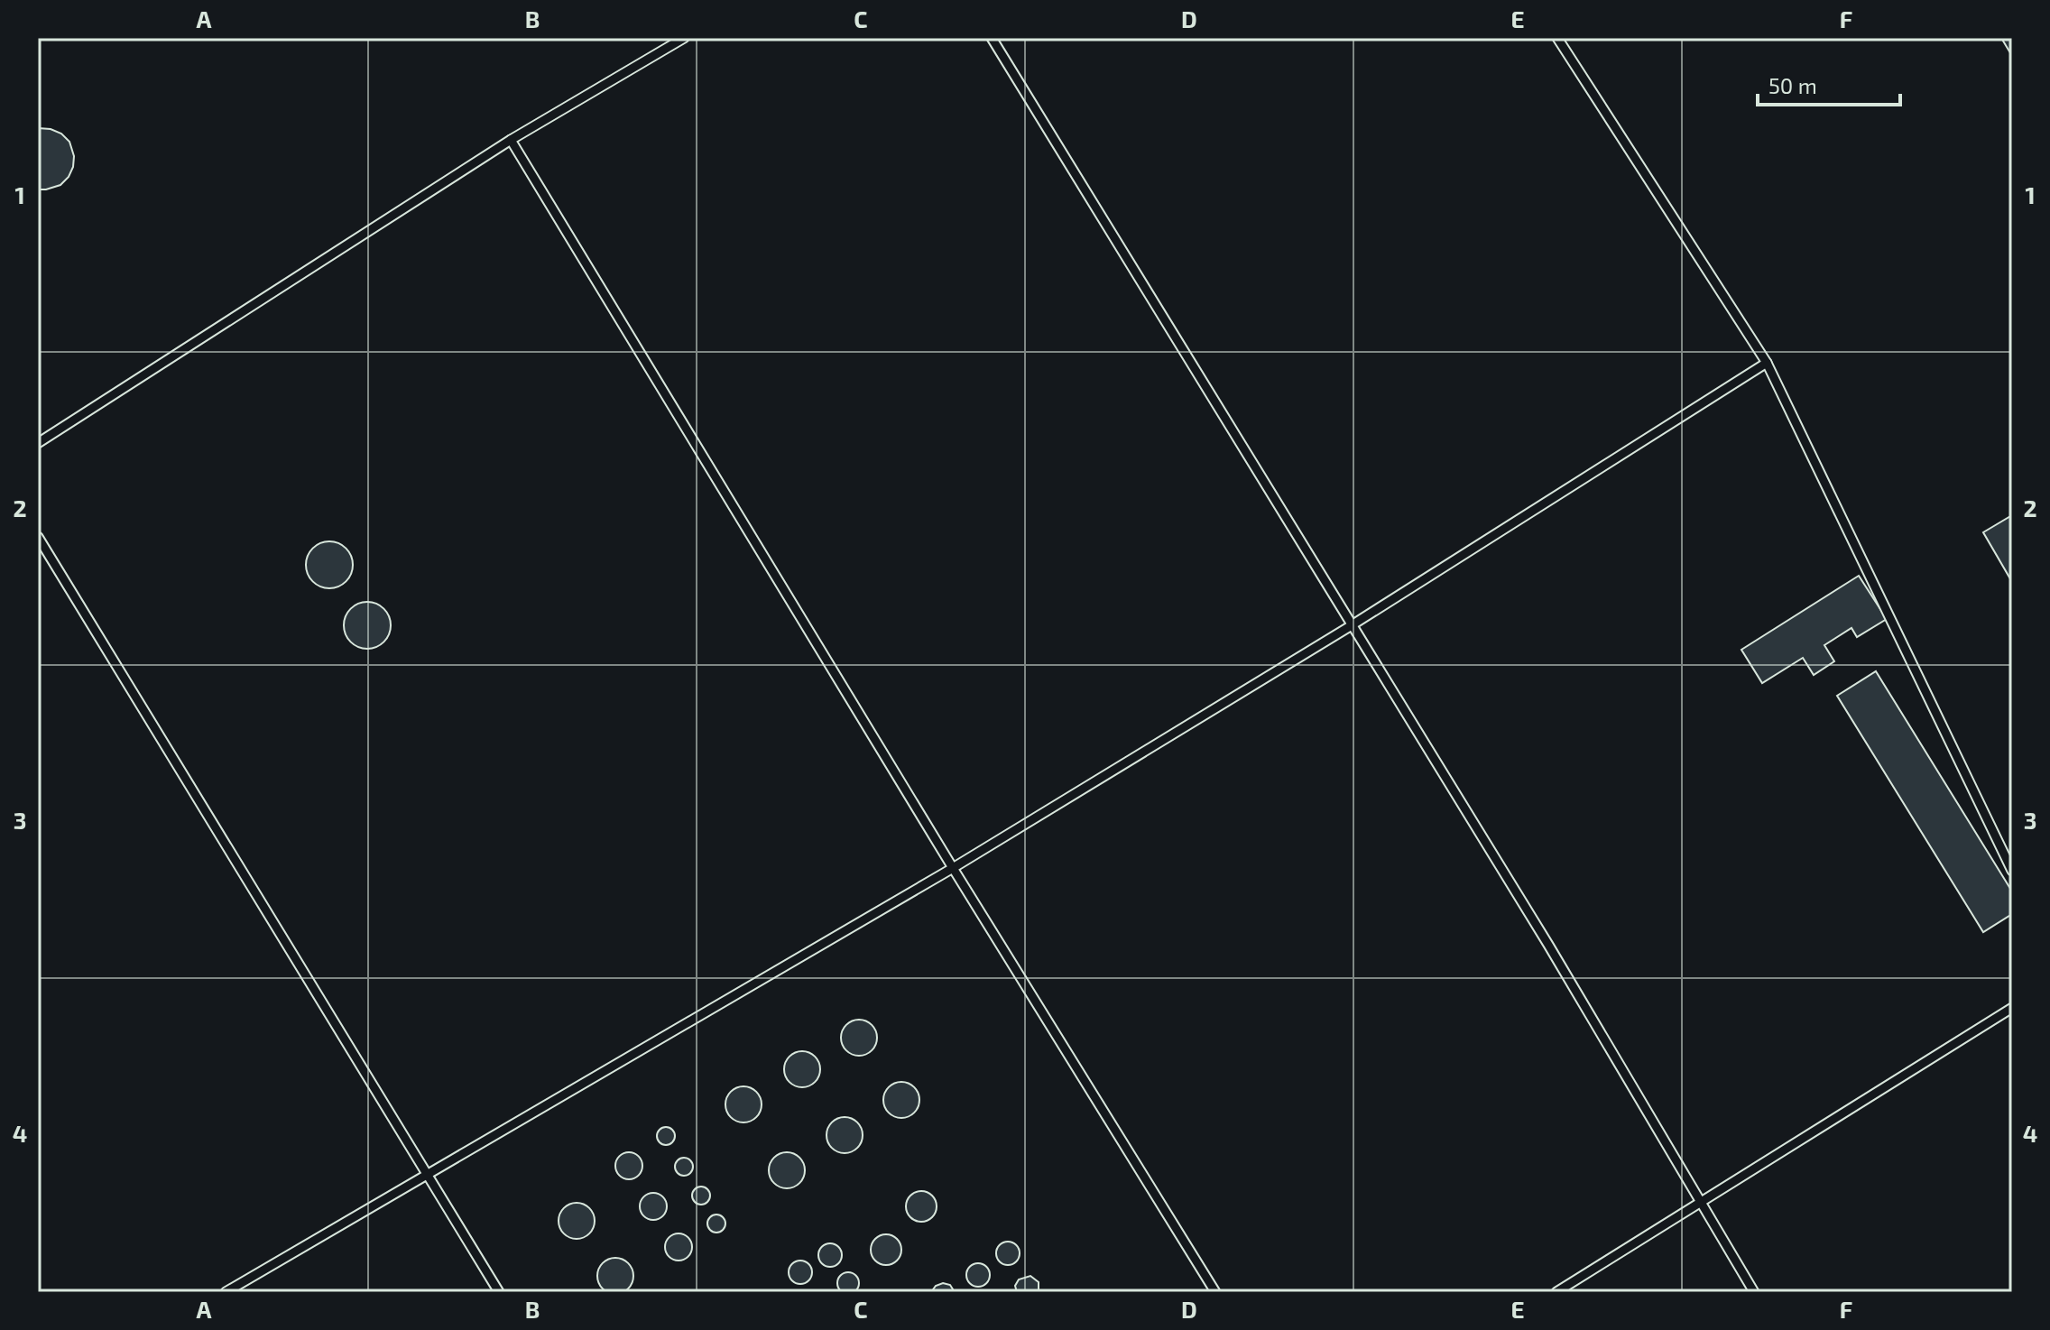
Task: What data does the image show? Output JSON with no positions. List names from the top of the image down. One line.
{"scale_bar":"50 m","grid":{"columns":["A","B","C","D","E","F"],"rows":["1","2","3","4"]}}
